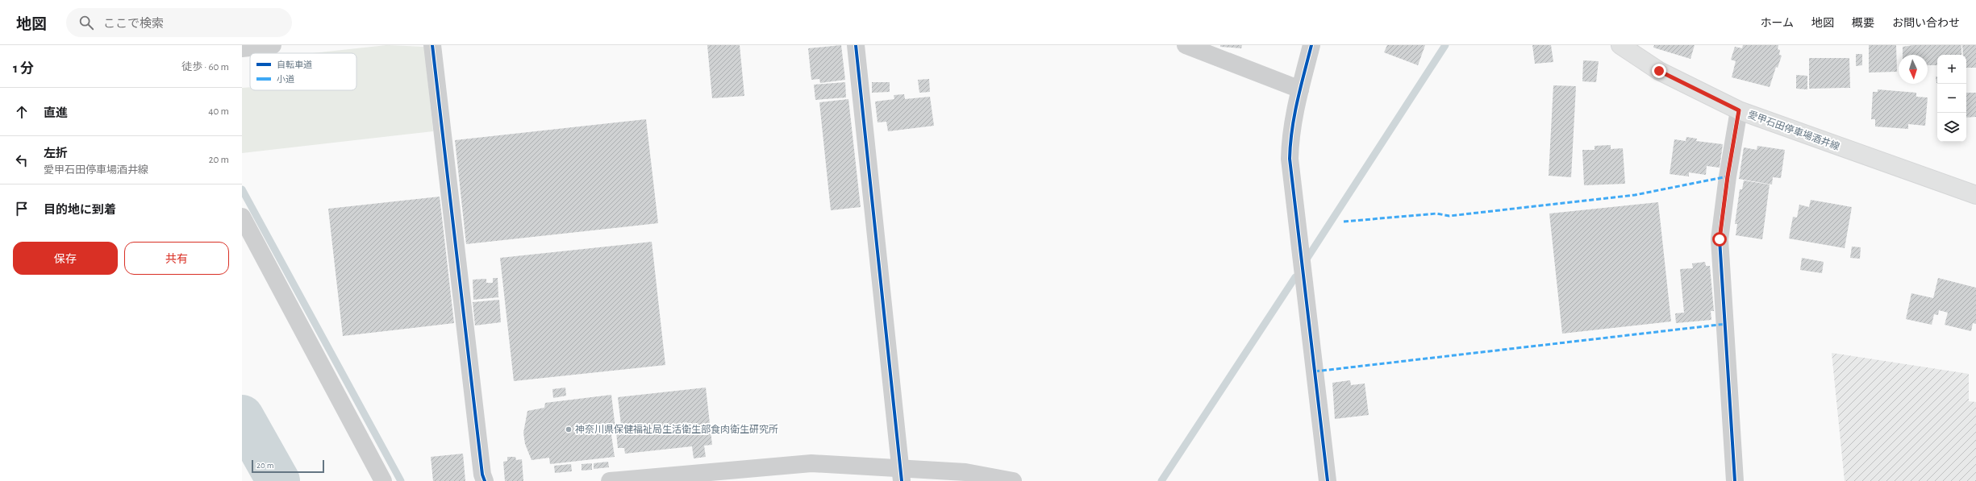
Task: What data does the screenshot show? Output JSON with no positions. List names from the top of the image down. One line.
{"streets":{"main road":["愛甲石田停車場酒井線"]},"places":["神奈川県保健福祉局生活衛生部食肉衛生研究所"],"legend":["自転車道","小道"],"scale_bar":"20 m","north":"bottom","page":{"header":"地図","search":"ここで検索","nav":["ホーム","地図","概要","お問い合わせ"],"heading":["1 分","徒歩 · 60 m"],"map_buttons":["+","−"],"list":[["直進","40 m"],["左折","愛甲石田停車場酒井線","20 m"],"目的地に到着"],"buttons":["保存","共有"],"scale":"20 m"}}
